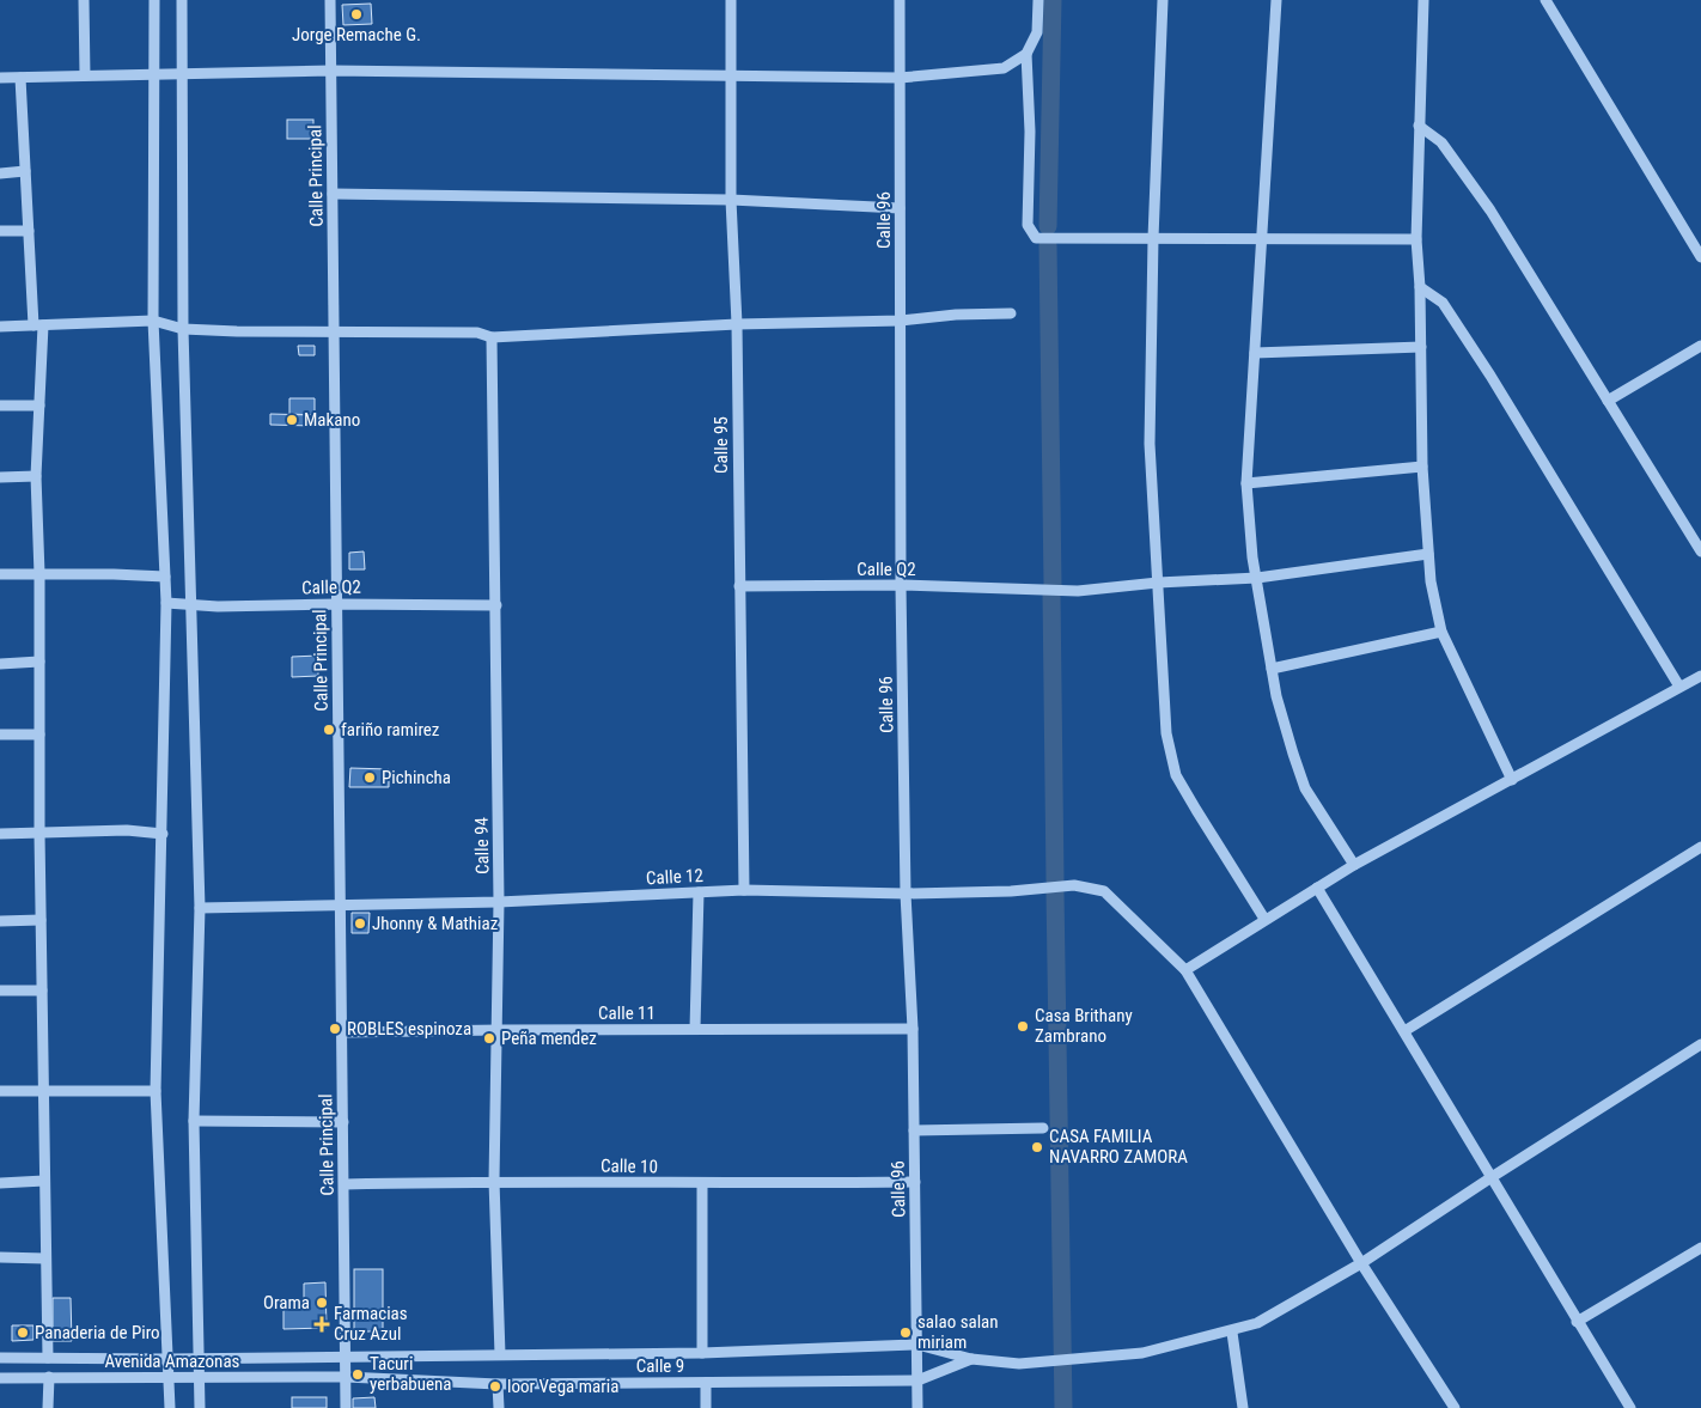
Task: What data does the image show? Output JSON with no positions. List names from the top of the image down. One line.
{"streets":{"street":["Calle Principal","Calle 96","Calle 95","Calle Q2","Calle 94","Calle 12","Calle 11","Calle 10","Avenida Amazonas","Calle 9"]},"crossings":[["Calle Principal","Calle Q2"],["Calle Principal","Calle 12"],["Calle Principal","Calle 11"],["Calle Principal","Calle 10"],["Calle Principal","Avenida Amazonas"],["Calle Principal","Calle 9"],["Calle 96","Calle Q2"],["Calle 96","Calle 12"],["Calle 96","Calle 11"],["Calle 96","Calle 10"],["Calle 96","Calle 9"],["Calle 95","Calle Q2"],["Calle 95","Calle 12"],["Calle Q2","Calle 94"],["Calle 94","Calle 12"],["Calle 94","Calle 11"],["Calle 94","Calle 10"],["Calle 94","Calle 9"],["Calle 12","Calle 9"],["Avenida Amazonas","Calle 9"]],"places":{"other":["Jorge Remache G.","Makano","fariño ramirez","Pichincha","Jhonny & Mathiaz","Casa Brithany Zambrano","ROBLES espinoza","Peña mendez","CASA FAMILIA NAVARRO ZAMORA","Orama","Panaderia de Piro","salao salan miriam","Tacuri yerbabuena","loor Vega maria"],"health":["Farmacias Cruz Azul"]}}
